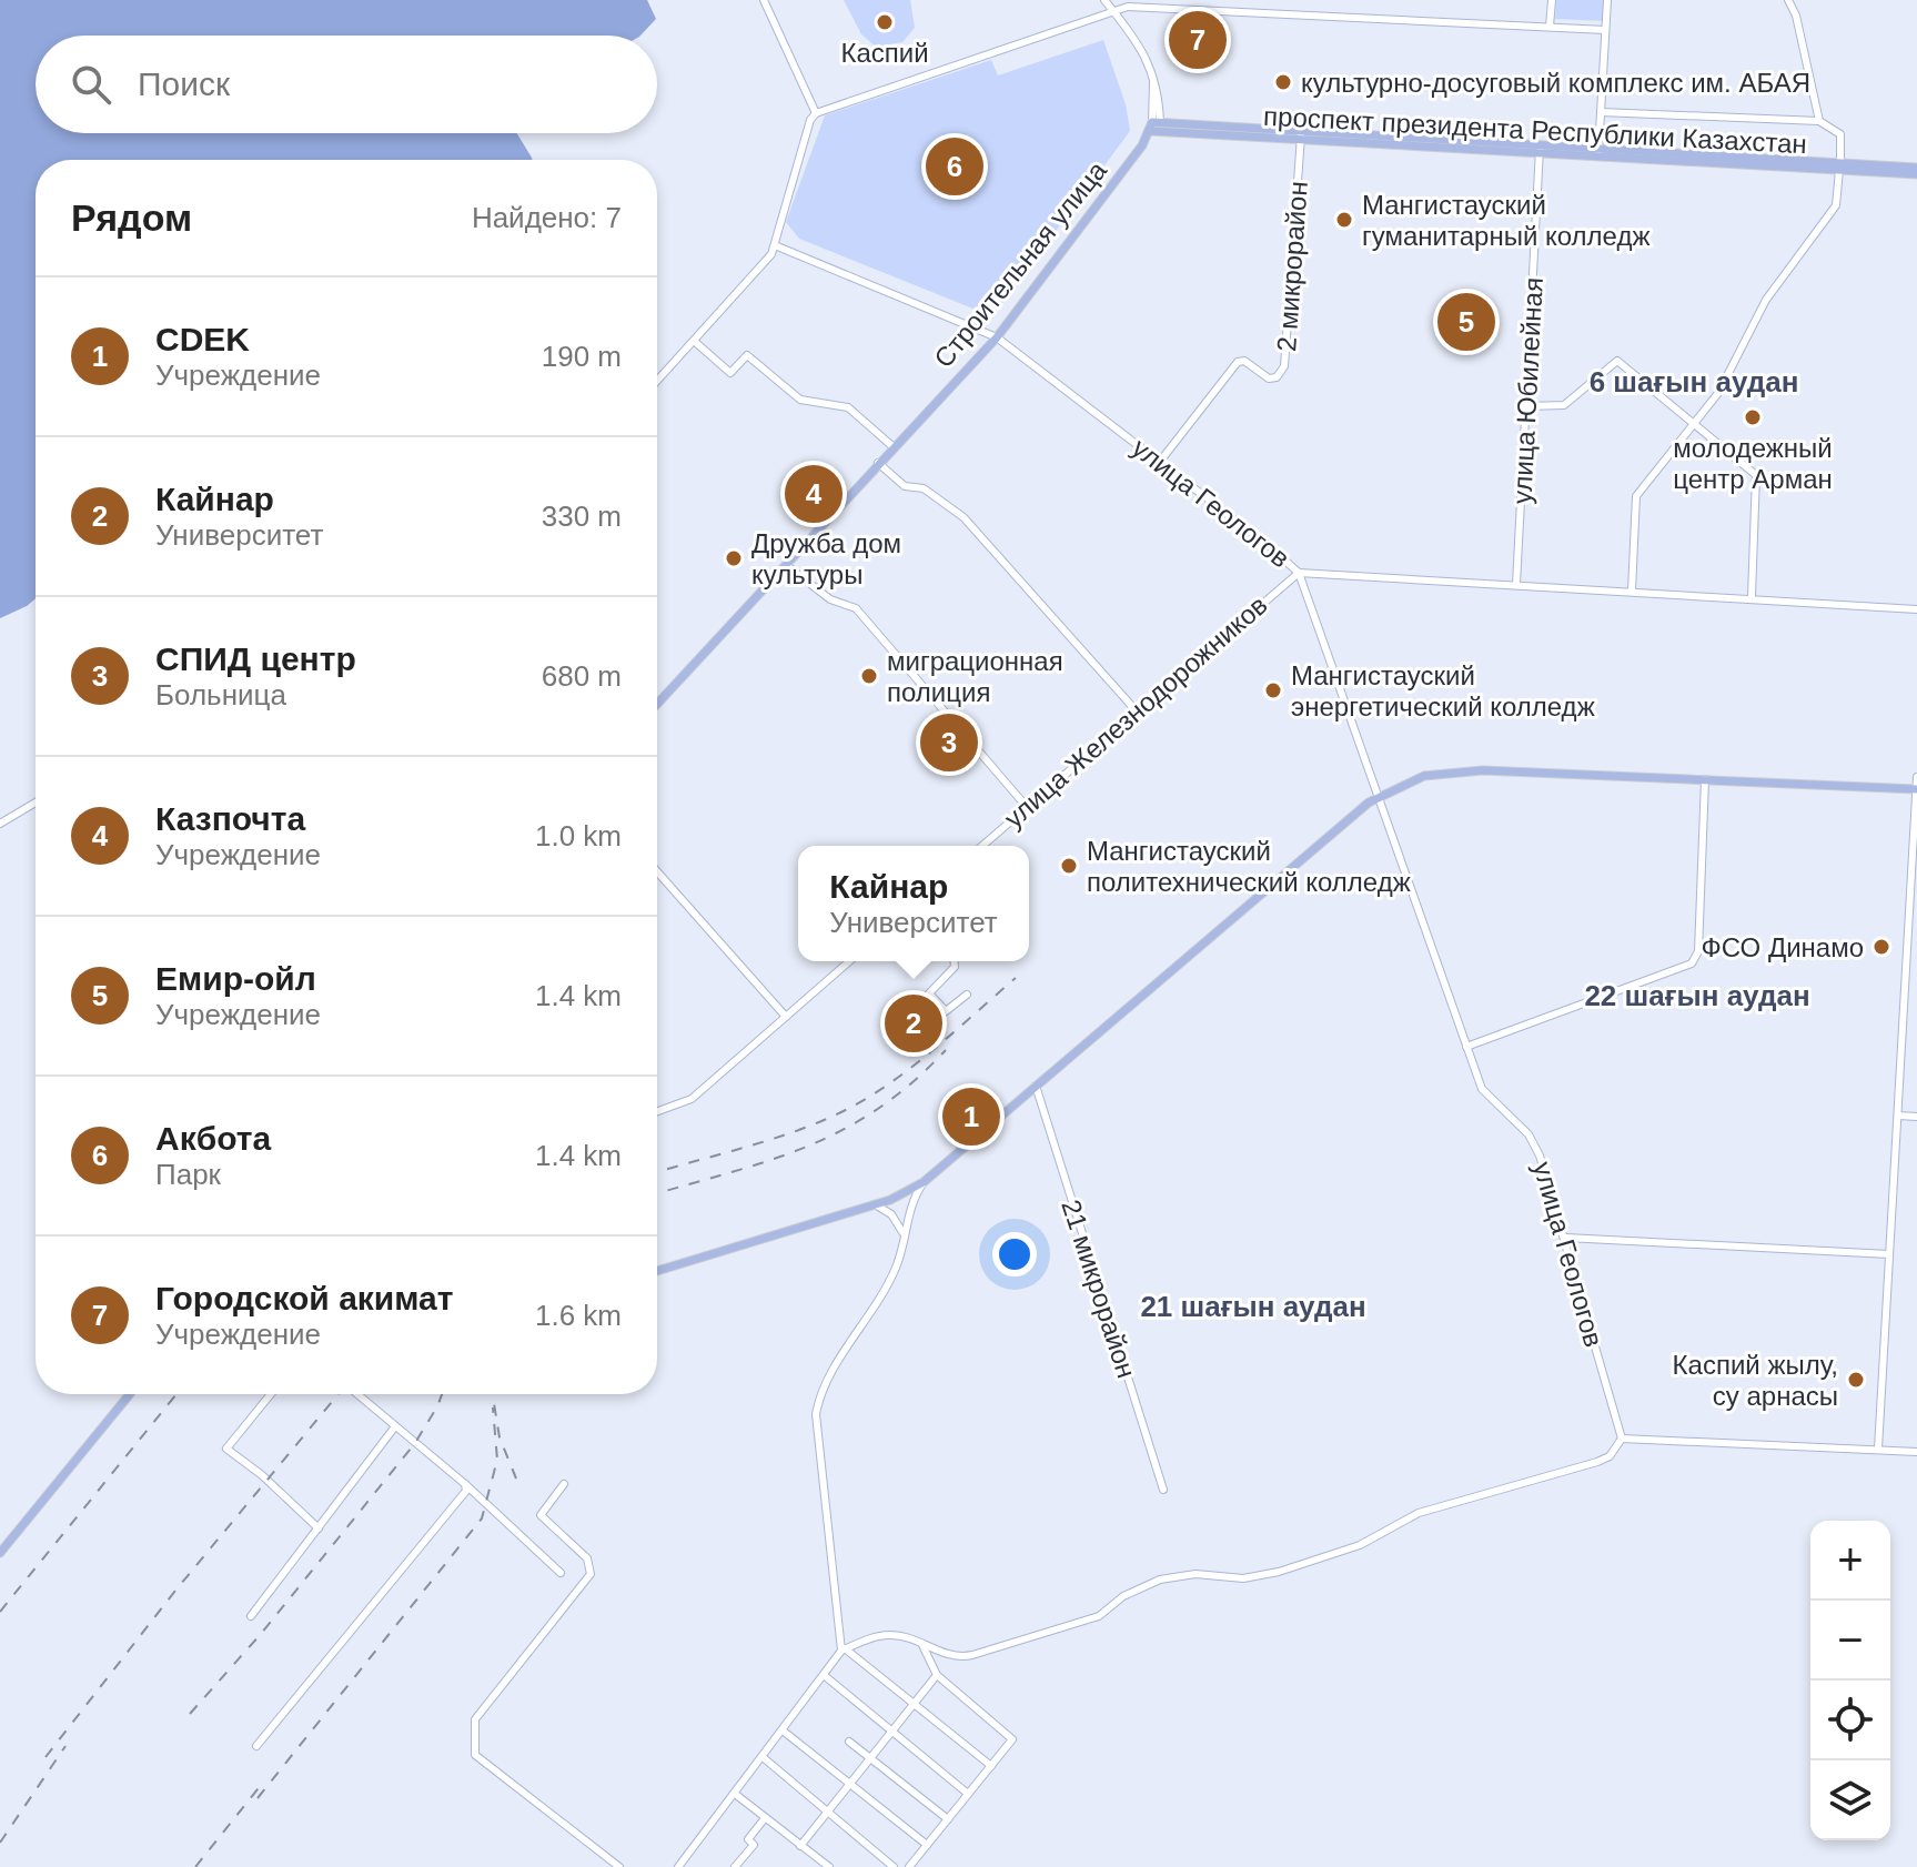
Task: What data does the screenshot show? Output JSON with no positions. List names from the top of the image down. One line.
{"streets":{"main road":["проспект президента Республики Казахстан","Строительная улица"],"street":["2 микрорайон","улица Юбилейная","улица Геологов","улица Железнодорожников","21 микрорайон"]},"crossings":[["проспект президента Республики Казахстан","Строительная улица"],["проспект президента Республики Казахстан","2 микрорайон"],["проспект президента Республики Казахстан","улица Юбилейная"],["Строительная улица","улица Геологов"],["2 микрорайон","улица Геологов"],["улица Геологов","улица Железнодорожников"]],"districts":["6 шағын аудан","22 шағын аудан","21 шағын аудан"],"places":["Каспий","культурно-досуговый комплекс им. АБАЯ","Мангистауский гуманитарный колледж","молодежный центр Арман","Дружба дом культуры","миграционная полиция","Мангистауский энергетический колледж","Мангистауский политехнический колледж","ФСО Динамо","Каспий жылу, су арнасы"],"page":{"pins":["7","6","5","4","3","2","1"],"search":"Поиск","heading":["Рядом","Найдено: 7"],"list":[{"mark":"1","name":"CDEK","note":"Учреждение","value":"190 m"},{"mark":"2","name":"Кайнар","note":"Университет","value":"330 m"},{"mark":"3","name":"СПИД центр","note":"Больница","value":"680 m"},{"mark":"4","name":"Казпочта","note":"Учреждение","value":"1.0 km"},{"mark":"5","name":"Емир-ойл","note":"Учреждение","value":"1.4 km"},{"mark":"6","name":"Акбота","note":"Парк","value":"1.4 km"},{"mark":"7","name":"Городской акимат","note":"Учреждение","value":"1.6 km"}],"popup":["Кайнар","Университет"],"map_buttons":["+","−"]}}
